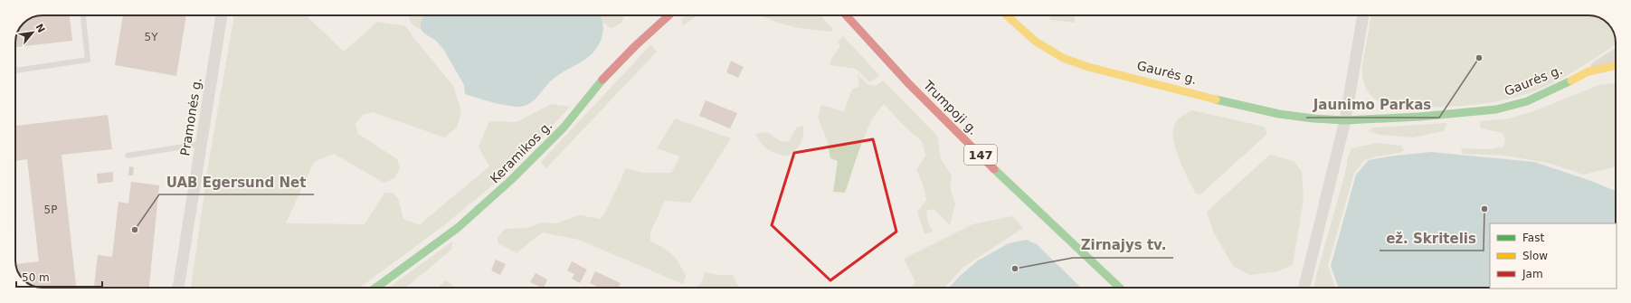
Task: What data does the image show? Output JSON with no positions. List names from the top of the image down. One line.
{"streets":{"street":["Gaurės g.","Trumpoji g.","Pramonės g.","Keramikos g.","147"]},"places":["Jaunimo Parkas","ež. Skritelis","UAB Egersund Net","Zirnajys tv."],"house_numbers":["5Y","5P"],"legend":["Fast","Slow","Jam"],"scale_bar":"50 m","north":"top right"}
